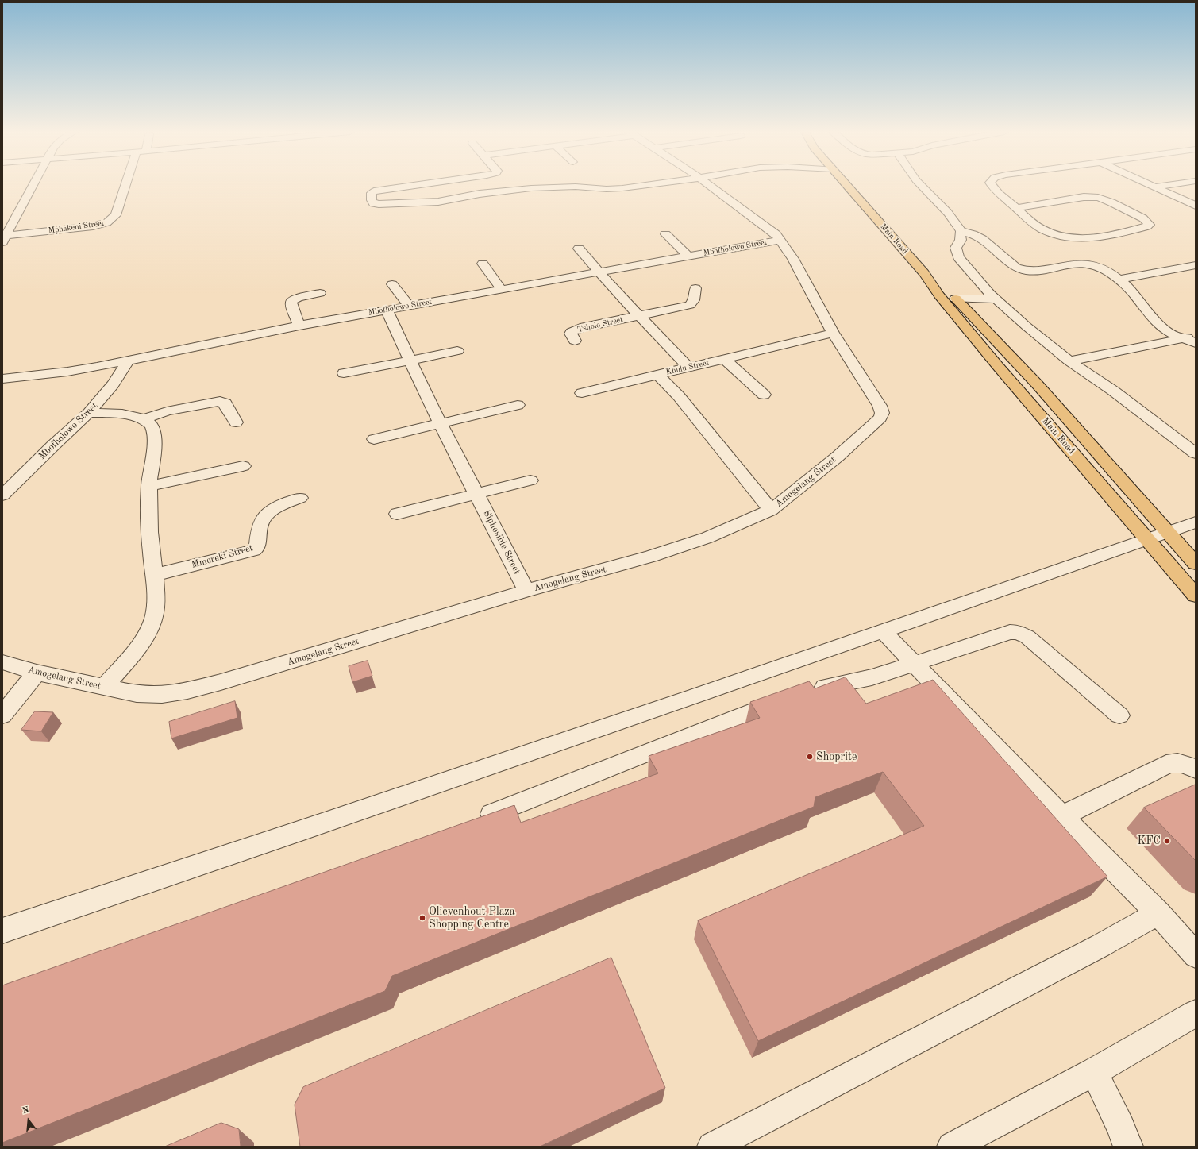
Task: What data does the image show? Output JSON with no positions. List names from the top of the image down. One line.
{"streets":{"main road":["Main Road"],"street":["Mphakeni Street","Mbofholowo Street","Tsholo Street","Khulu Street","Amogelang Street","Siphosihle Street","Mmereki Street"]},"crossings":[["Mbofholowo Street","Tsholo Street"],["Mbofholowo Street","Amogelang Street"],["Mbofholowo Street","Siphosihle Street"],["Tsholo Street","Khulu Street"],["Khulu Street","Amogelang Street"],["Amogelang Street","Siphosihle Street"]],"places":["Shoprite","KFC","Olievenhout Plaza Shopping Centre"],"north":"top"}
